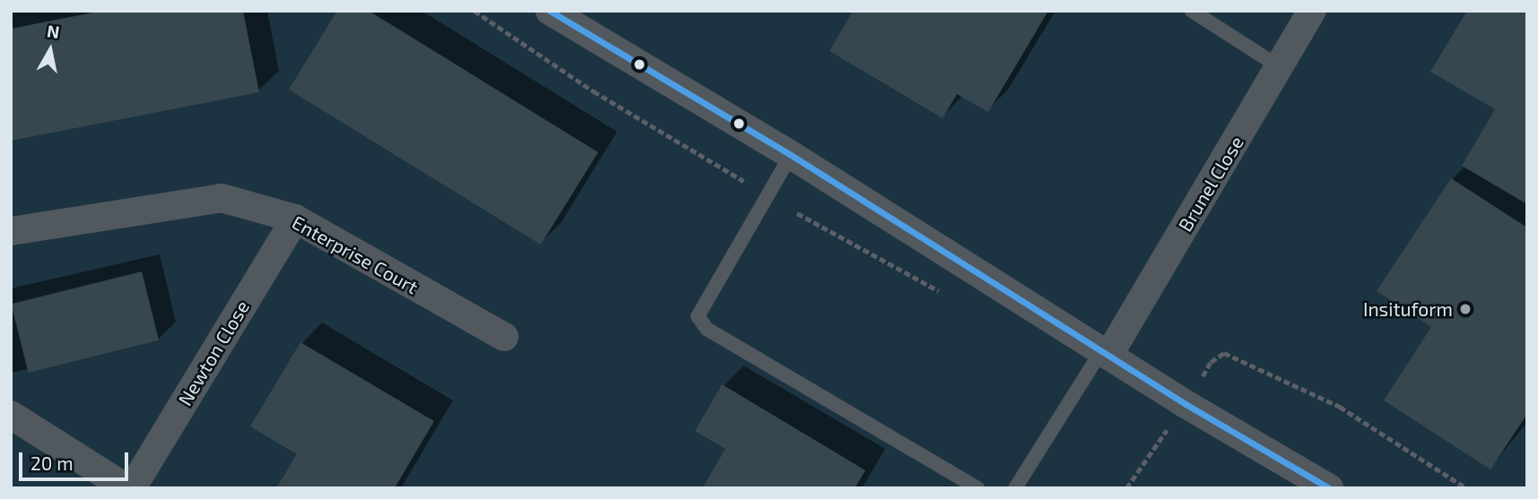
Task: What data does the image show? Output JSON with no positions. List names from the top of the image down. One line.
{"streets":{"street":["Brunel Close","Enterprise Court","Newton Close"]},"crossings":[["Enterprise Court","Newton Close"]],"places":["Insituform"],"scale_bar":"20 m","north":"top"}
